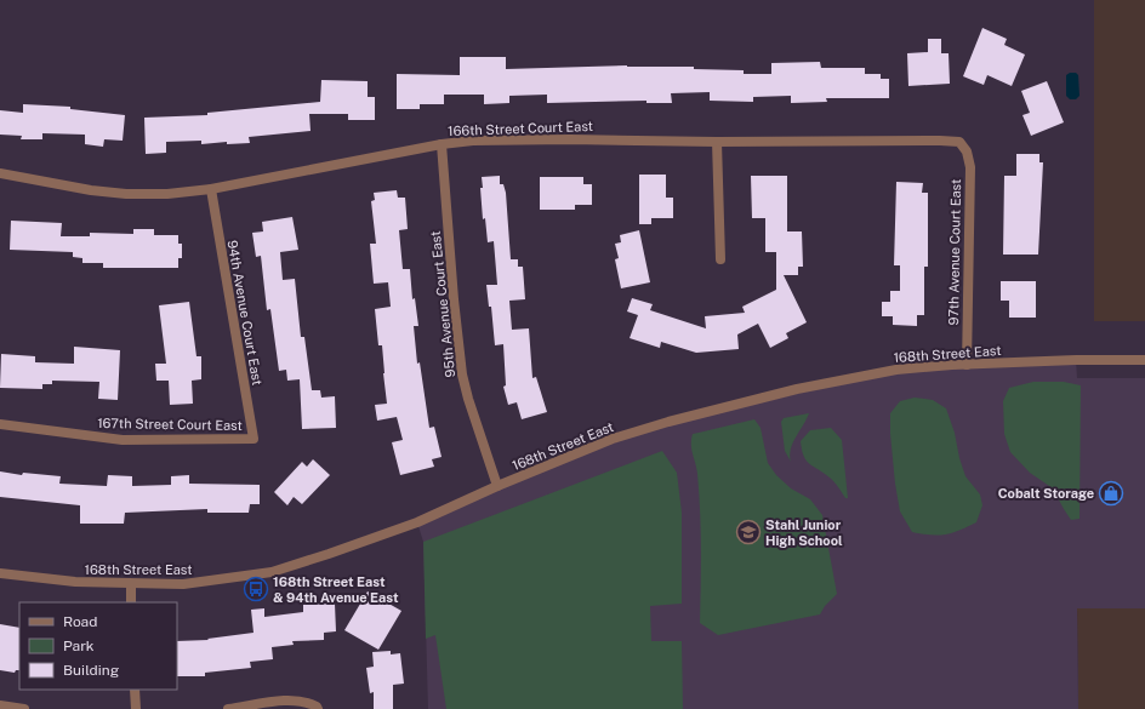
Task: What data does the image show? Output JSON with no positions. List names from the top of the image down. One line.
{"streets":{"street":["166th Street Court East","97th Avenue Court East","95th Avenue Court East","94th Avenue Court East","168th Street East","167th Street Court East"]},"crossings":[["166th Street Court East","97th Avenue Court East"],["166th Street Court East","95th Avenue Court East"],["166th Street Court East","94th Avenue Court East"],["97th Avenue Court East","168th Street East"],["95th Avenue Court East","168th Street East"],["94th Avenue Court East","167th Street Court East"]],"places":{"shop":["Cobalt Storage"],"school or university":["Stahl Junior High School"],"bus stop":["168th Street East & 94th Avenue East"]},"legend":["Road","Park","Building"]}
